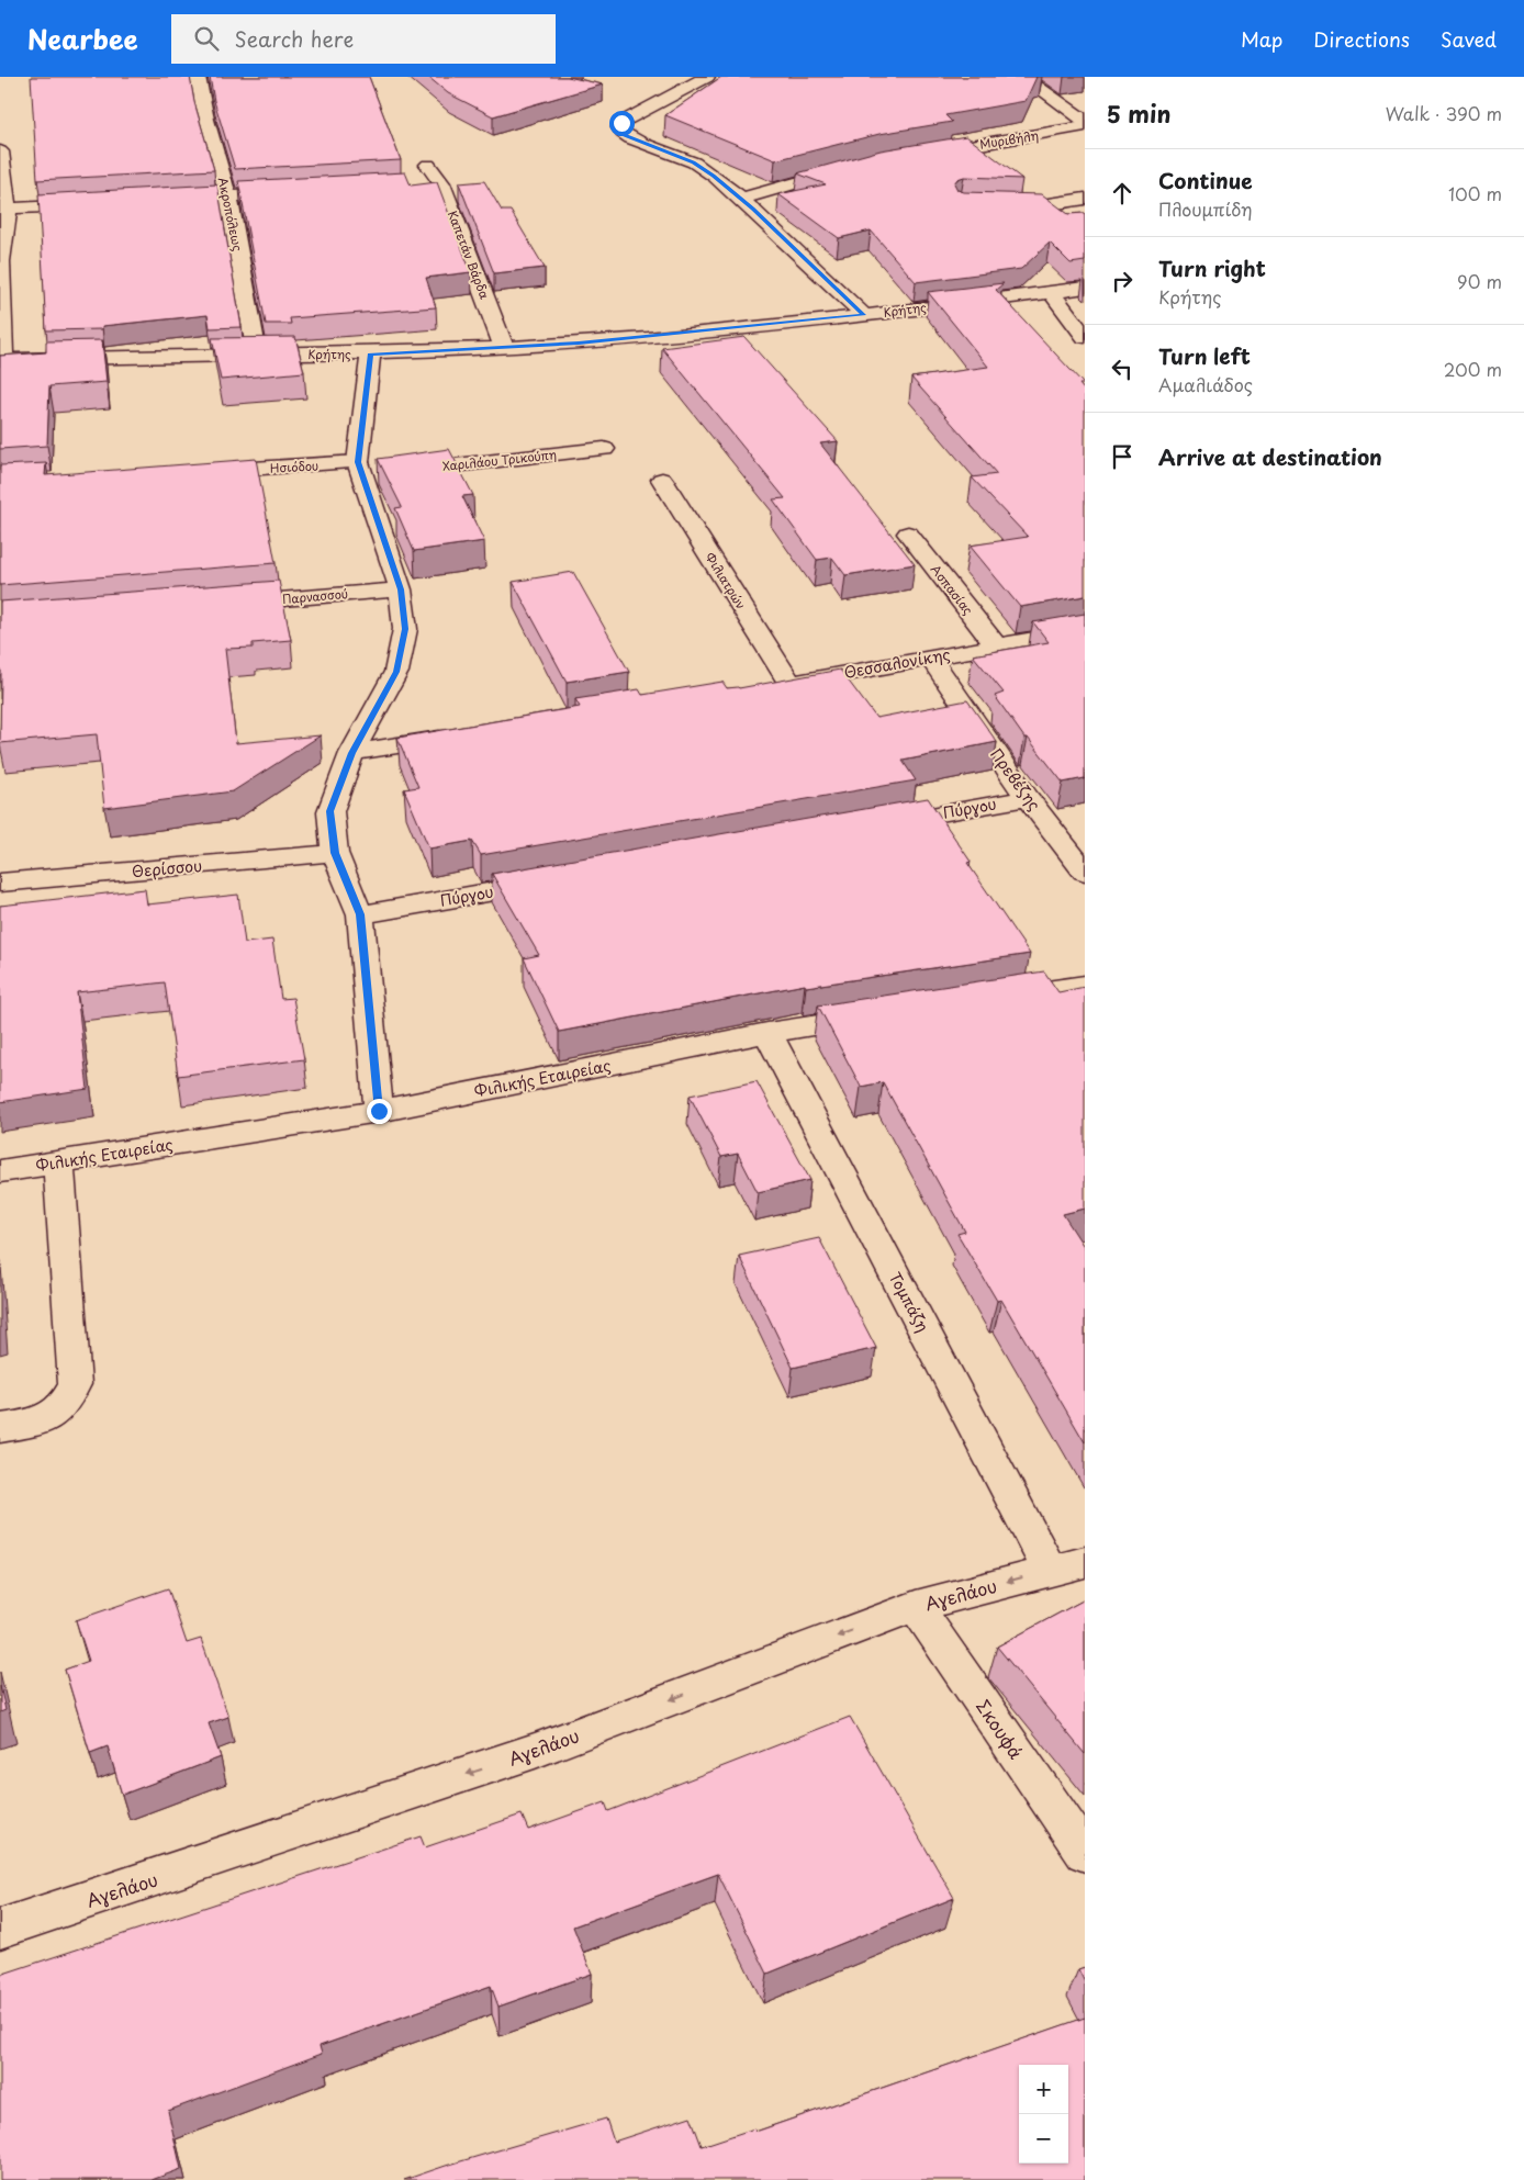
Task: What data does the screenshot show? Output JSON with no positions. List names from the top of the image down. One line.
{"streets":{"street":["Μυριβήλη","Ακροπόλεως","Καπετάν Βάρδα","Κρήτης","Χαριλάου Τρικούπη","Ησιόδου","Φιλιατρών","Ασπασίας","Παρνασσού","Θεσσαλονίκης","Πρεβέζης","Πύργου","Θερίσσου","Φιλικής Εταιρείας","Τομπάζη","Αγελάου","Σκουφά"]},"crossings":[["Ακροπόλεως","Κρήτης"],["Καπετάν Βάρδα","Κρήτης"],["Χαριλάου Τρικούπη","Ησιόδου"],["Φιλιατρών","Θεσσαλονίκης"],["Ασπασίας","Θεσσαλονίκης"],["Θεσσαλονίκης","Πρεβέζης"],["Πρεβέζης","Πύργου"],["Φιλικής Εταιρείας","Τομπάζη"],["Τομπάζη","Αγελάου"],["Αγελάου","Σκουφά"]],"one_way":["Αγελάου"],"page":{"header":"Nearbee","search":"Search here","nav":["Map","Directions","Saved"],"heading":["5 min","Walk · 390 m"],"list":[["Continue","Πλουμπίδη","100 m"],["Turn right","Κρήτης","90 m"],["Turn left","Αμαλιάδος","200 m"],"Arrive at destination"],"map_buttons":["+","−"]}}
